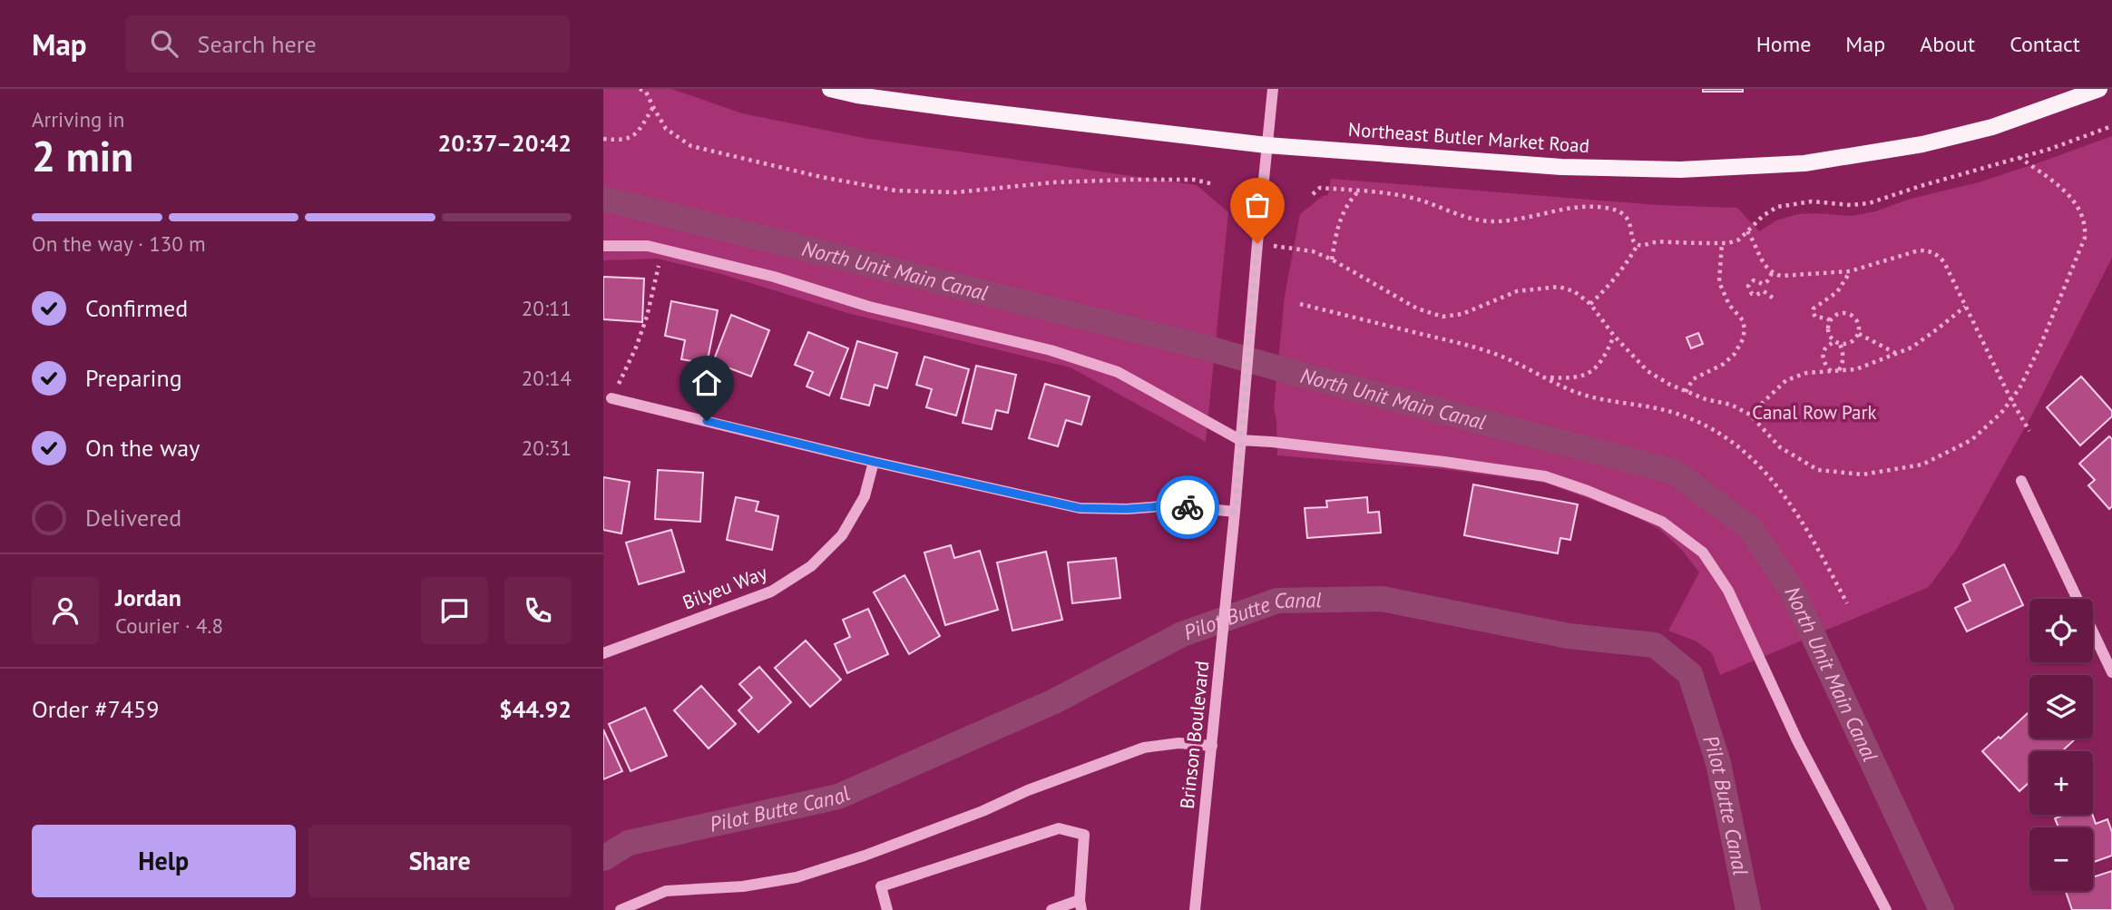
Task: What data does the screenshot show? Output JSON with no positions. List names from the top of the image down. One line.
{"streets":{"main road":["Northeast Butler Market Road"],"street":["Bilyeu Way","Brinson Boulevard"]},"crossings":[["Northeast Butler Market Road","Brinson Boulevard"]],"water":["North Unit Main Canal","Pilot Butte Canal"],"parks":["Canal Row Park"],"page":{"header":"Map","search":"Search here","nav":["Home","Map","About","Contact"],"heading":["2 min","Arriving in","20:37–20:42"],"panel":["Jordan","Courier · 4.8","Order #7459","$44.92"],"bar":"On the way · 130 m","list":[["Confirmed","20:11"],["Preparing","20:14"],["On the way","20:31"],"Delivered"],"map_buttons":["+","−"],"buttons":["Help","Share"]}}
